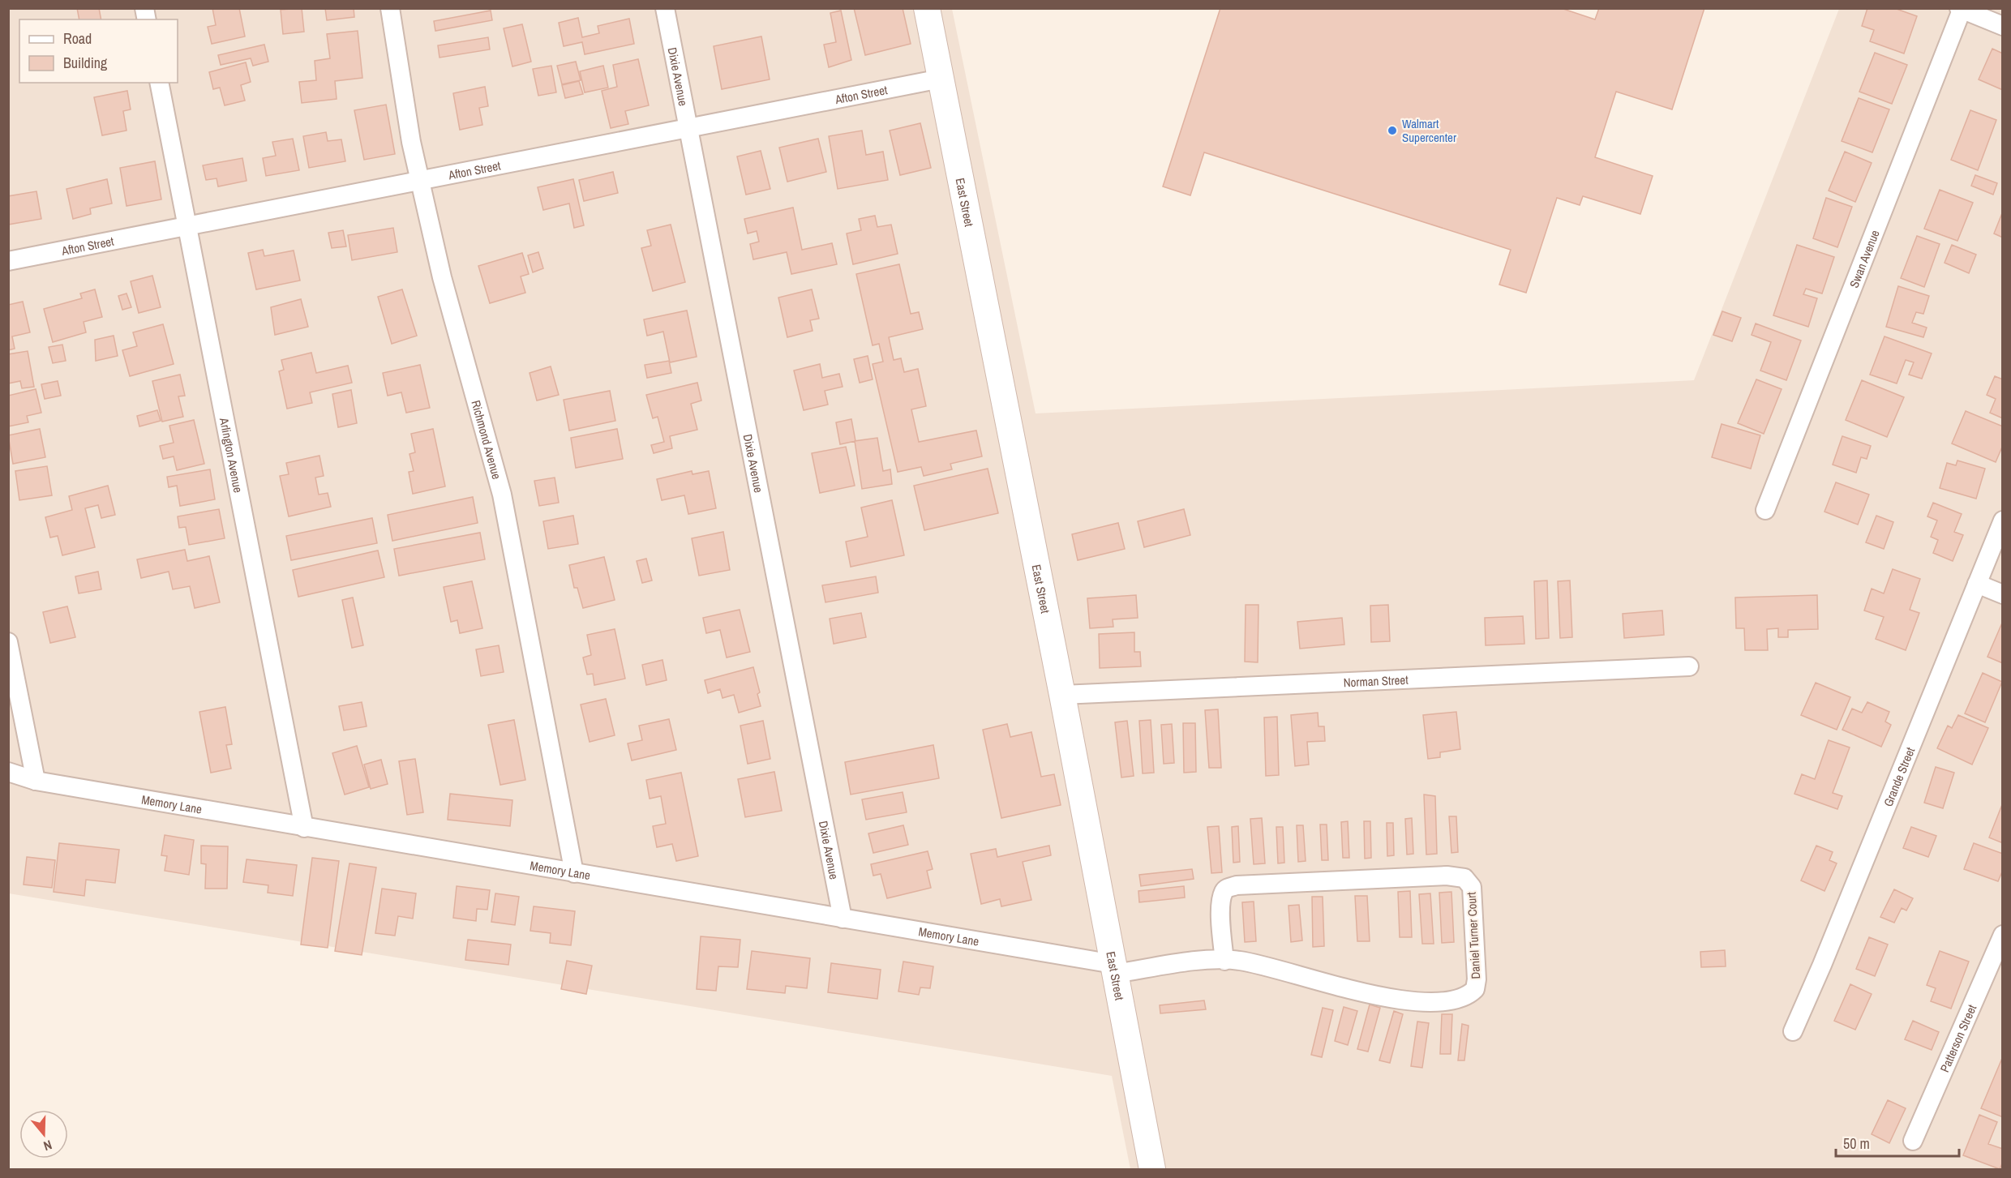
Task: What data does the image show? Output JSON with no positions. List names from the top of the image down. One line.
{"streets":{"street":["Dixie Avenue","Afton Street","East Street","Swan Avenue","Richmond Avenue","Arlington Avenue","Norman Street","Grande Street","Memory Lane","Daniel Turner Court","Patterson Street"]},"crossings":[["Dixie Avenue","Afton Street"],["Dixie Avenue","Memory Lane"],["Afton Street","East Street"],["Afton Street","Richmond Avenue"],["Afton Street","Arlington Avenue"],["East Street","Norman Street"],["East Street","Memory Lane"],["East Street","Daniel Turner Court"],["Richmond Avenue","Memory Lane"],["Arlington Avenue","Memory Lane"],["Memory Lane","Daniel Turner Court"]],"places":["Walmart Supercenter"],"legend":["Road","Building"],"scale_bar":"50 m","north":"bottom"}
